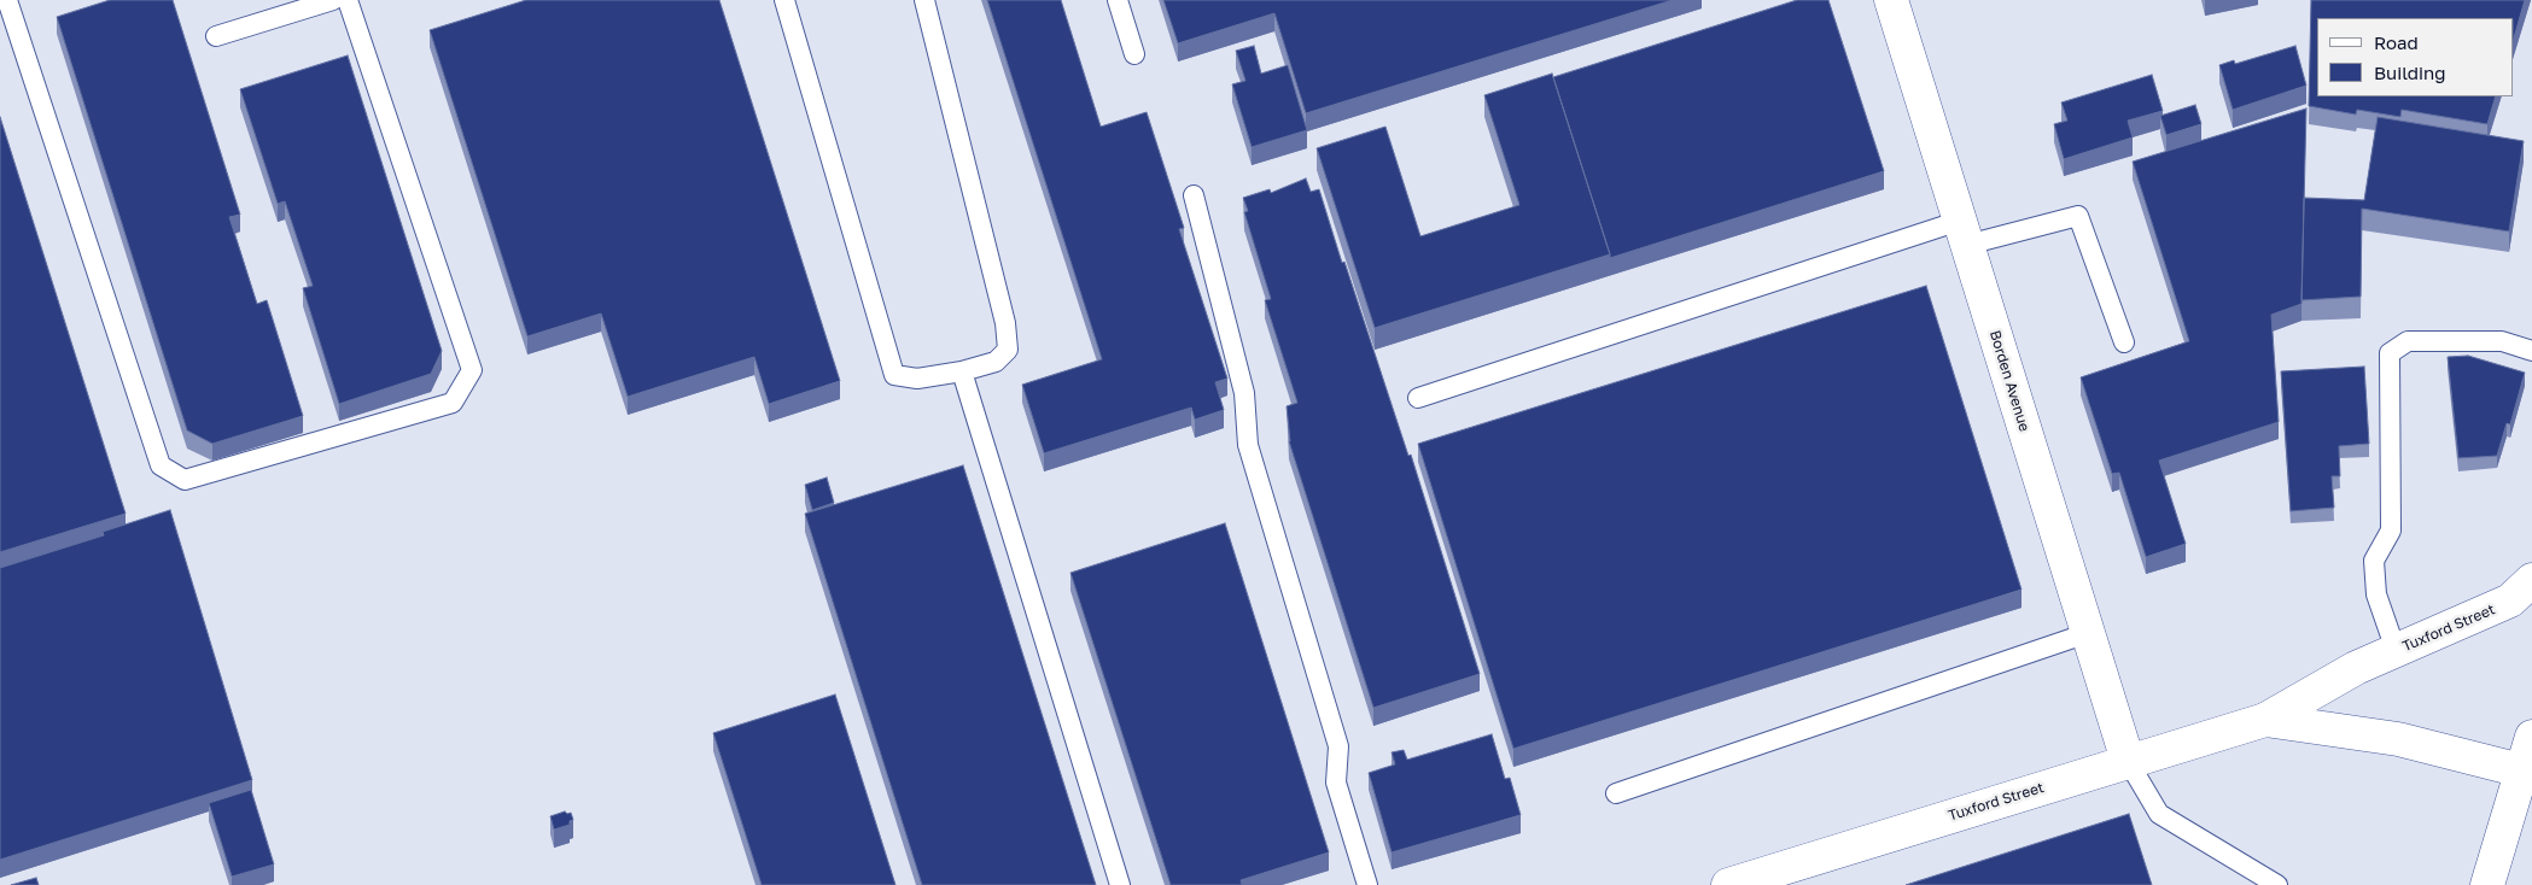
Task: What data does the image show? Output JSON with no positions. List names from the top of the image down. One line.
{"streets":{"street":["Borden Avenue","Tuxford Street"]},"crossings":[["Borden Avenue","Tuxford Street"]],"legend":["Road","Building"]}
